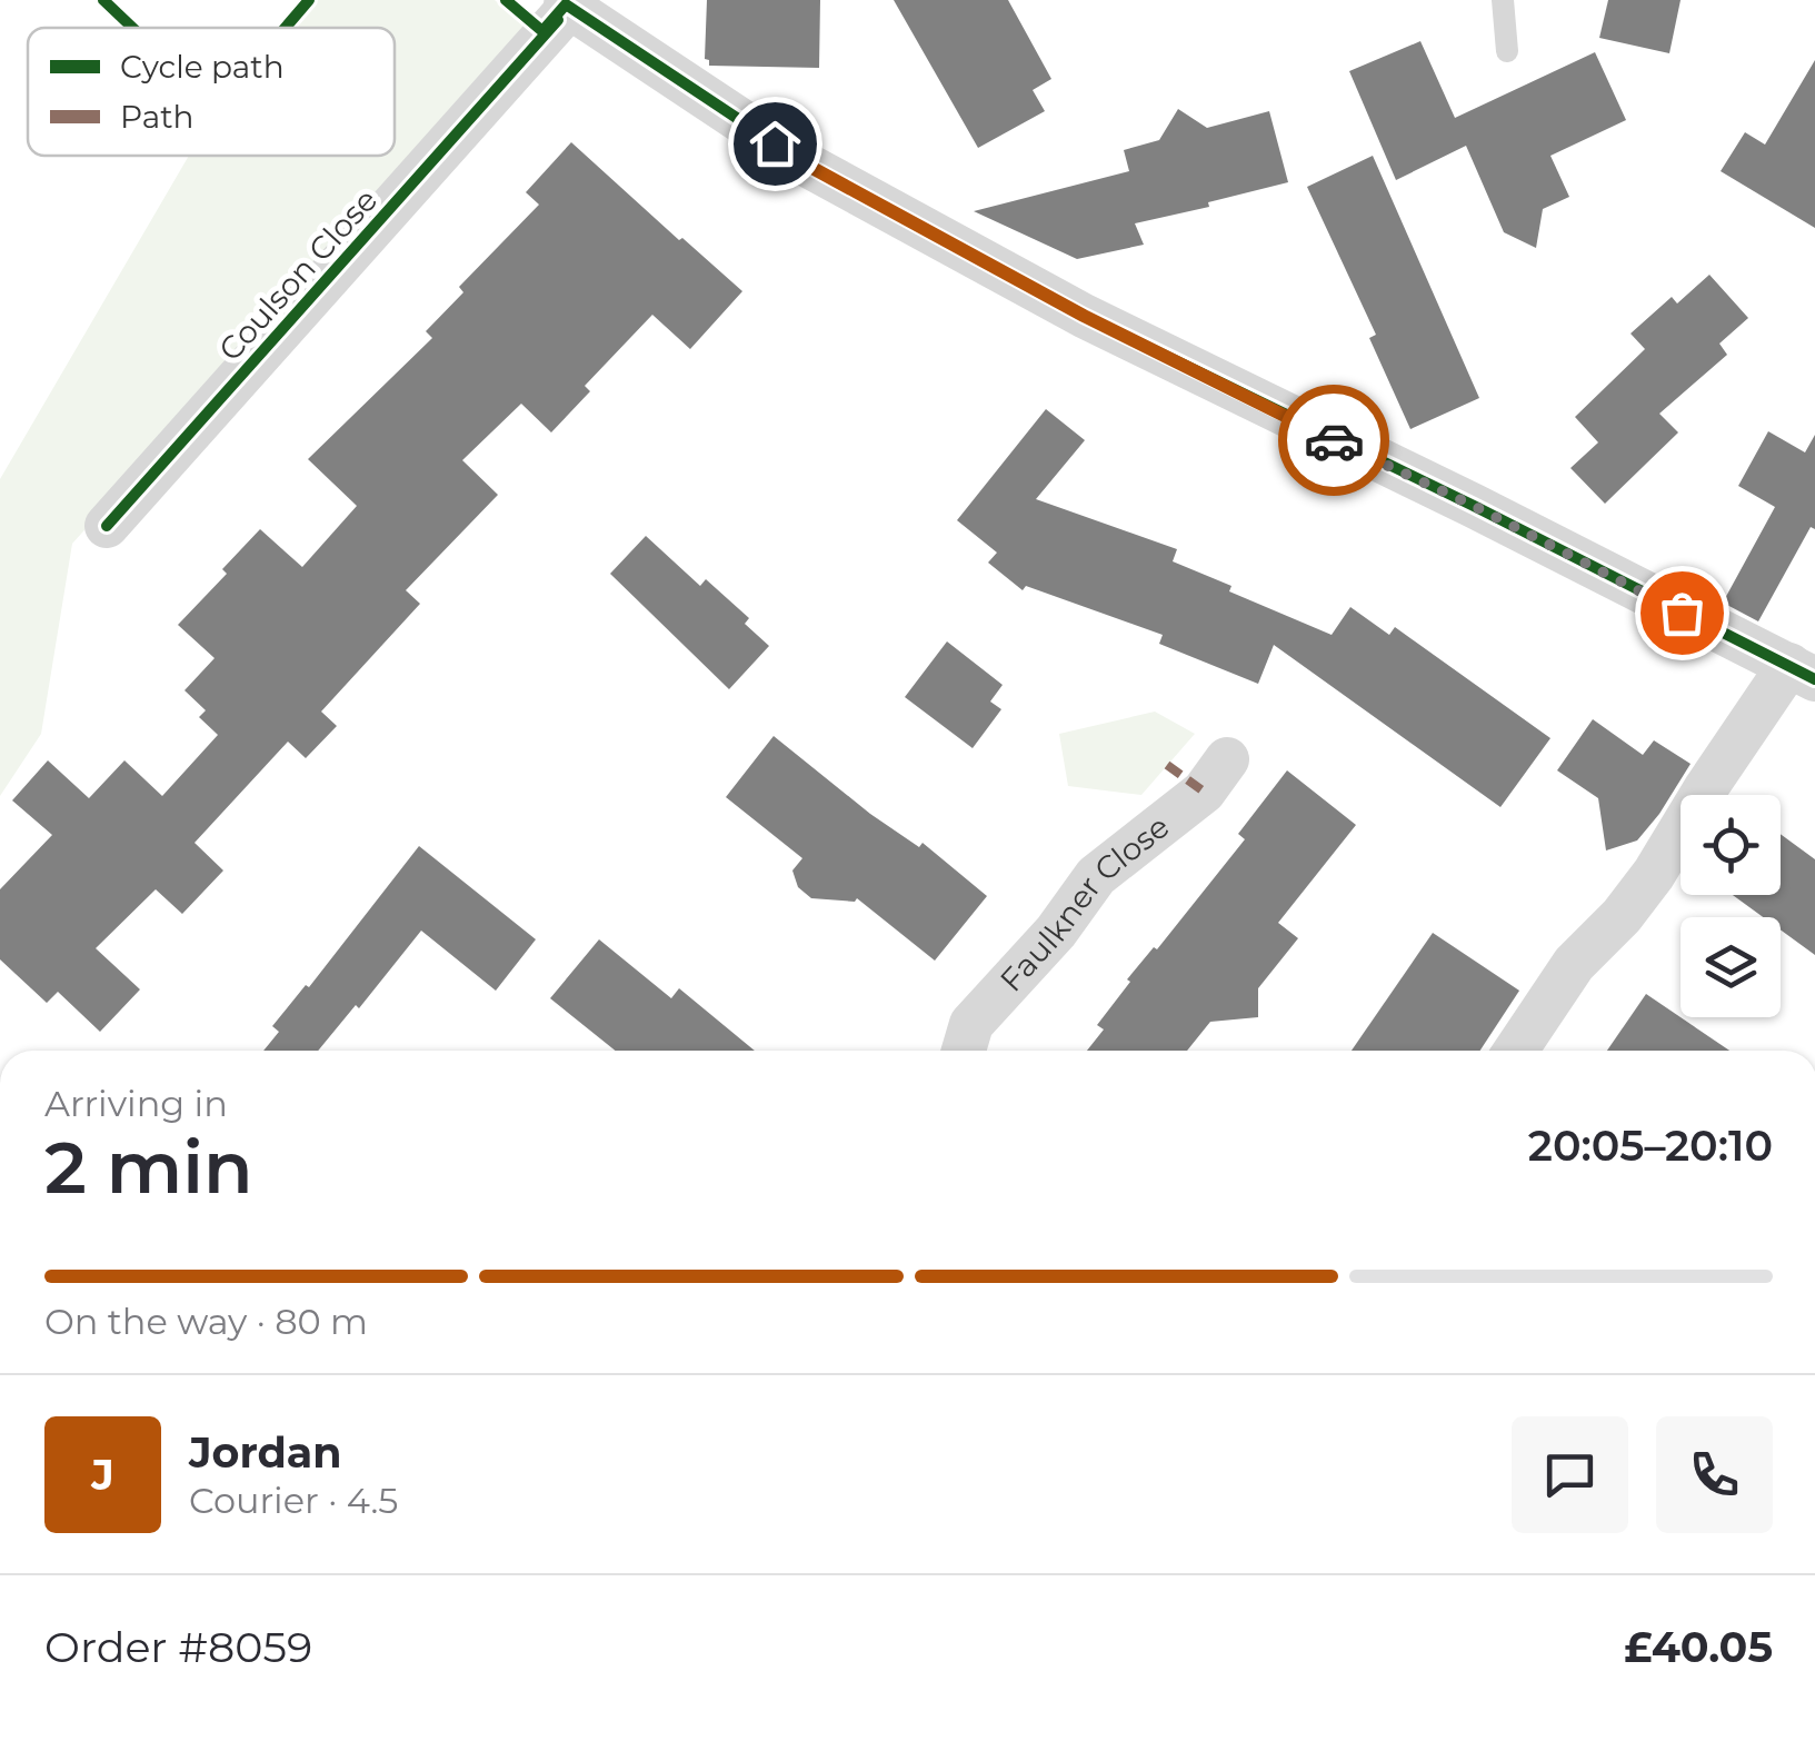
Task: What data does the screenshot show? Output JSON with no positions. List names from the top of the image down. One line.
{"streets":{"street":["Coulson Close","Faulkner Close"]},"legend":["Cycle path","Path"],"page":{"heading":["2 min","Arriving in","20:05–20:10"],"panel":["Jordan","Courier · 4.5","Order #8059","£40.05"],"bar":"On the way · 80 m","round":"J"}}
